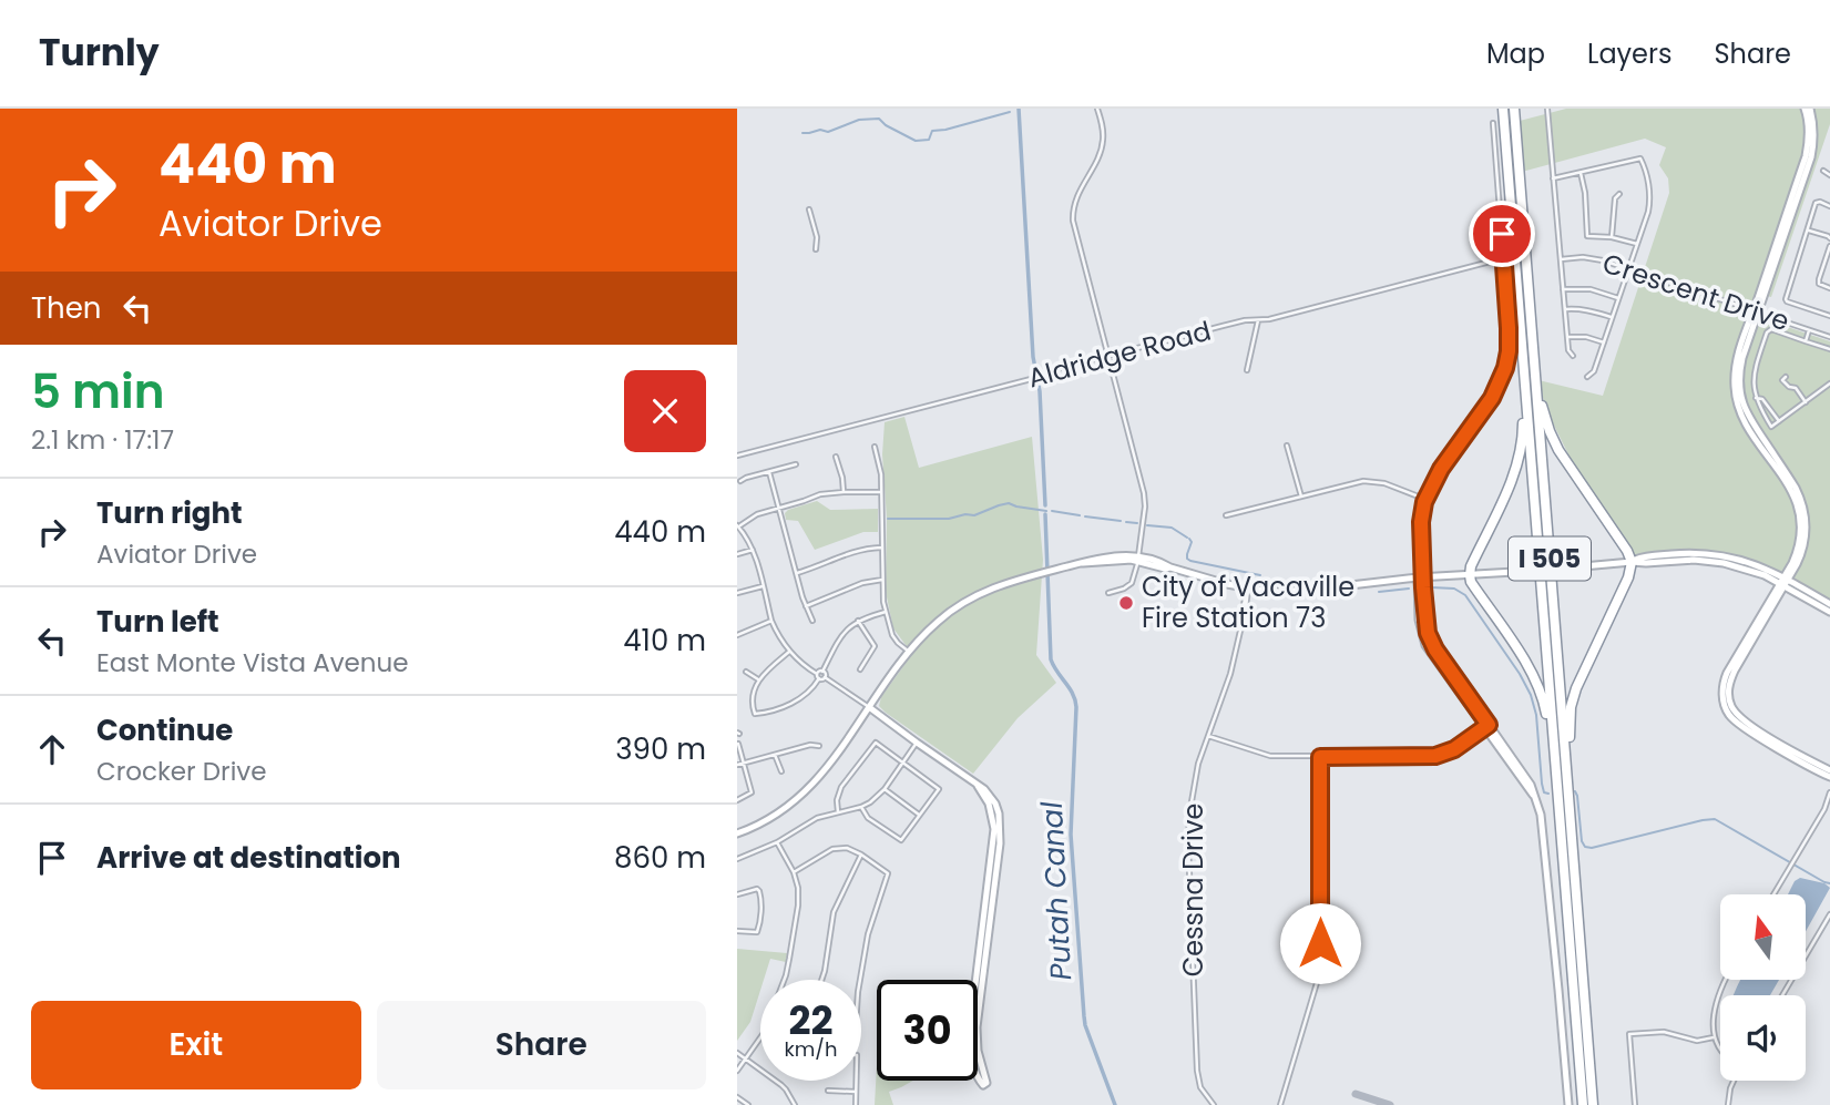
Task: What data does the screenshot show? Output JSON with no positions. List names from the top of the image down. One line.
{"streets":{"highway":["I 505"],"street":["Crescent Drive","Aldridge Road","Cessna Drive"]},"water":["Putah Canal"],"places":["City of Vacaville Fire Station 73"],"north":"top","page":{"header":"Turnly","nav":["Map","Layers","Share"],"turn":["440 m","Aviator Drive"],"then":"Then","heading":["5 min","2.1 km · 17:17"],"list":[{"name":"Turn right","note":"Aviator Drive","value":"440 m"},{"name":"Turn left","note":"East Monte Vista Avenue","value":"410 m"},{"name":"Continue","note":"Crocker Drive","value":"390 m"},{"name":"Arrive at destination","value":"860 m"}],"speed":"22 km/h","limit":"30","buttons":["Exit","Share"]}}
